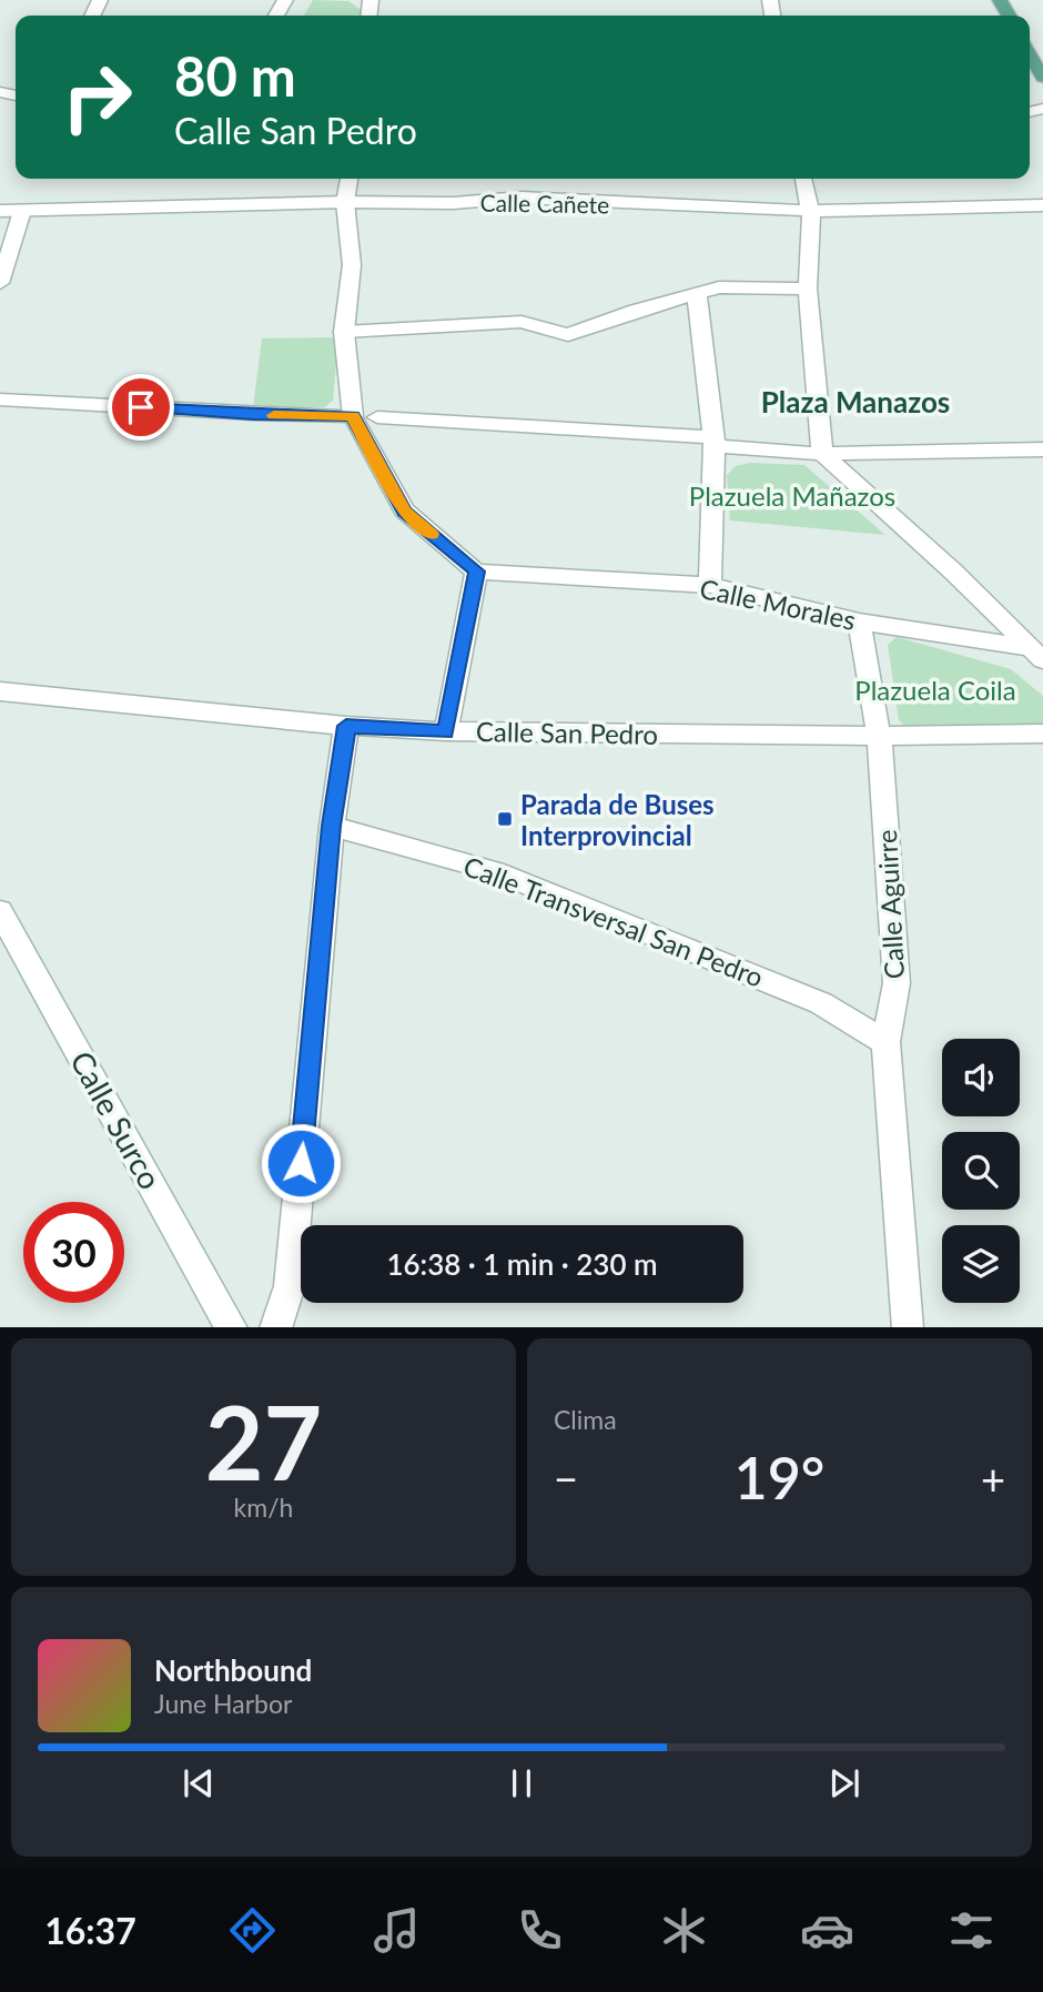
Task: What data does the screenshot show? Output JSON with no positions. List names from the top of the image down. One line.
{"streets":{"street":["Calle Cañete","Calle Morales","Calle San Pedro","Calle Aguirre","Calle Transversal San Pedro","Calle Surco"]},"crossings":[["Calle Morales","Calle Aguirre"],["Calle San Pedro","Calle Aguirre"],["Calle Aguirre","Calle Transversal San Pedro"]],"districts":["Plaza Manazos"],"parks":["Plazuela Mañazos","Plazuela Coila"],"places":{"transit":["Parada de Buses Interprovincial"]},"page":{"turn":["80 m","Calle San Pedro"],"limit":"30","trip":"16:38 · 1 min · 230 m","tile":[["27","km/h"],"Clima"],"heat":["−","19°","+"],"song":["Northbound","June Harbor"],"tabs":"16:37"}}
